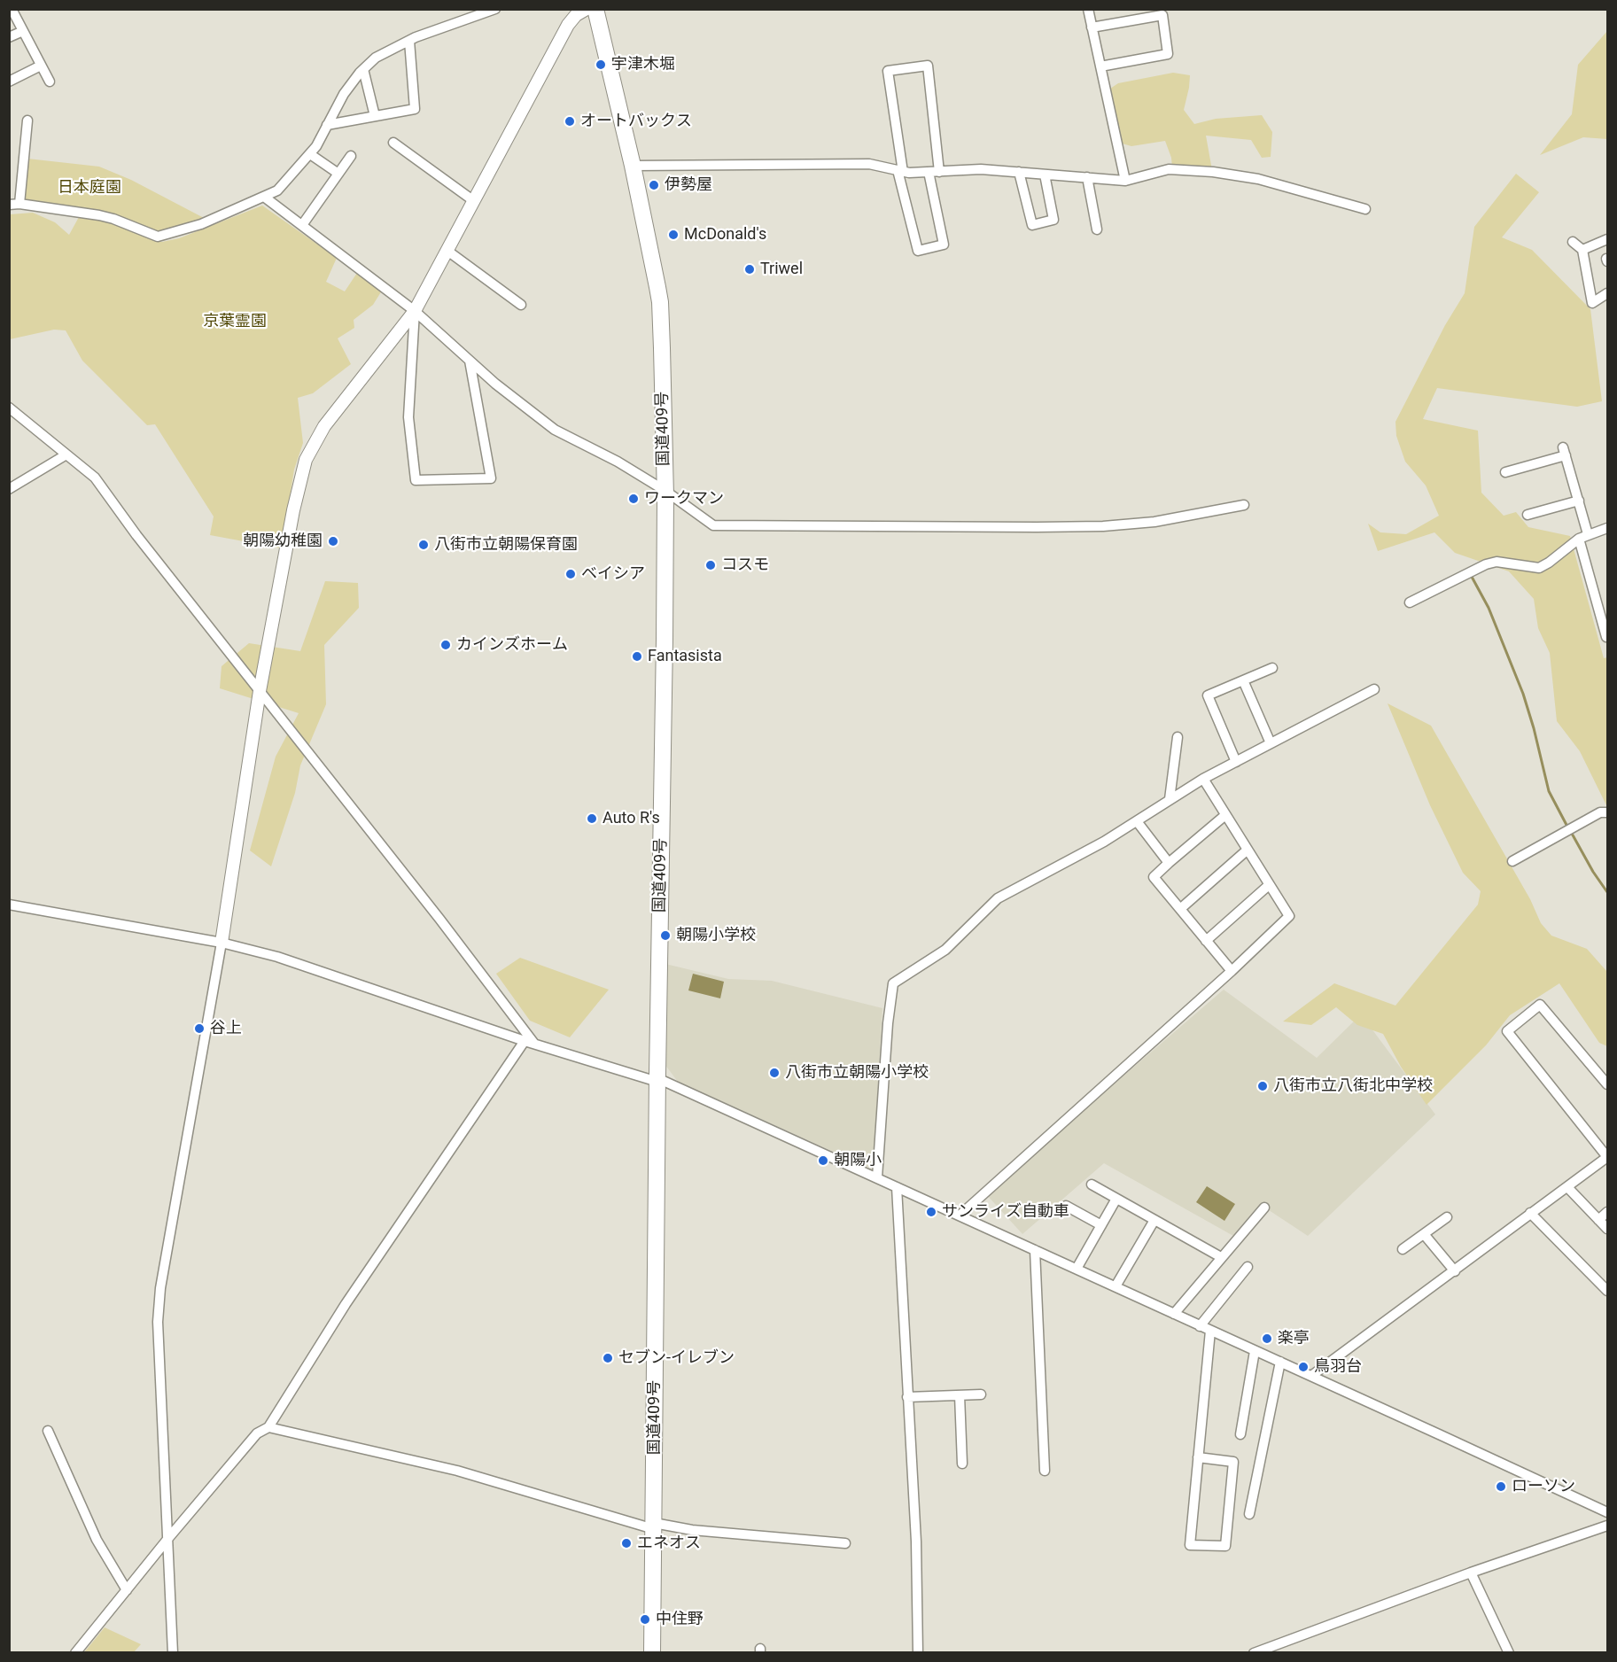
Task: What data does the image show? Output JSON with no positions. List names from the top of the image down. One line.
{"streets":{"highway":["国道409号"]},"parks":["日本庭園","京葉霊園"],"places":["宇津木堀","オートバックス","伊勢屋","McDonald's","Triwel","ワークマン","朝陽幼稚園","八街市立朝陽保育園","コスモ","ベイシア","カインズホーム","Fantasista","Auto R's","朝陽小学校","谷上","八街市立朝陽小学校","八街市立八街北中学校","朝陽小","サンライズ自動車","楽亭","セブン-イレブン","鳥羽台","ローソン","エネオス","中住野"]}
